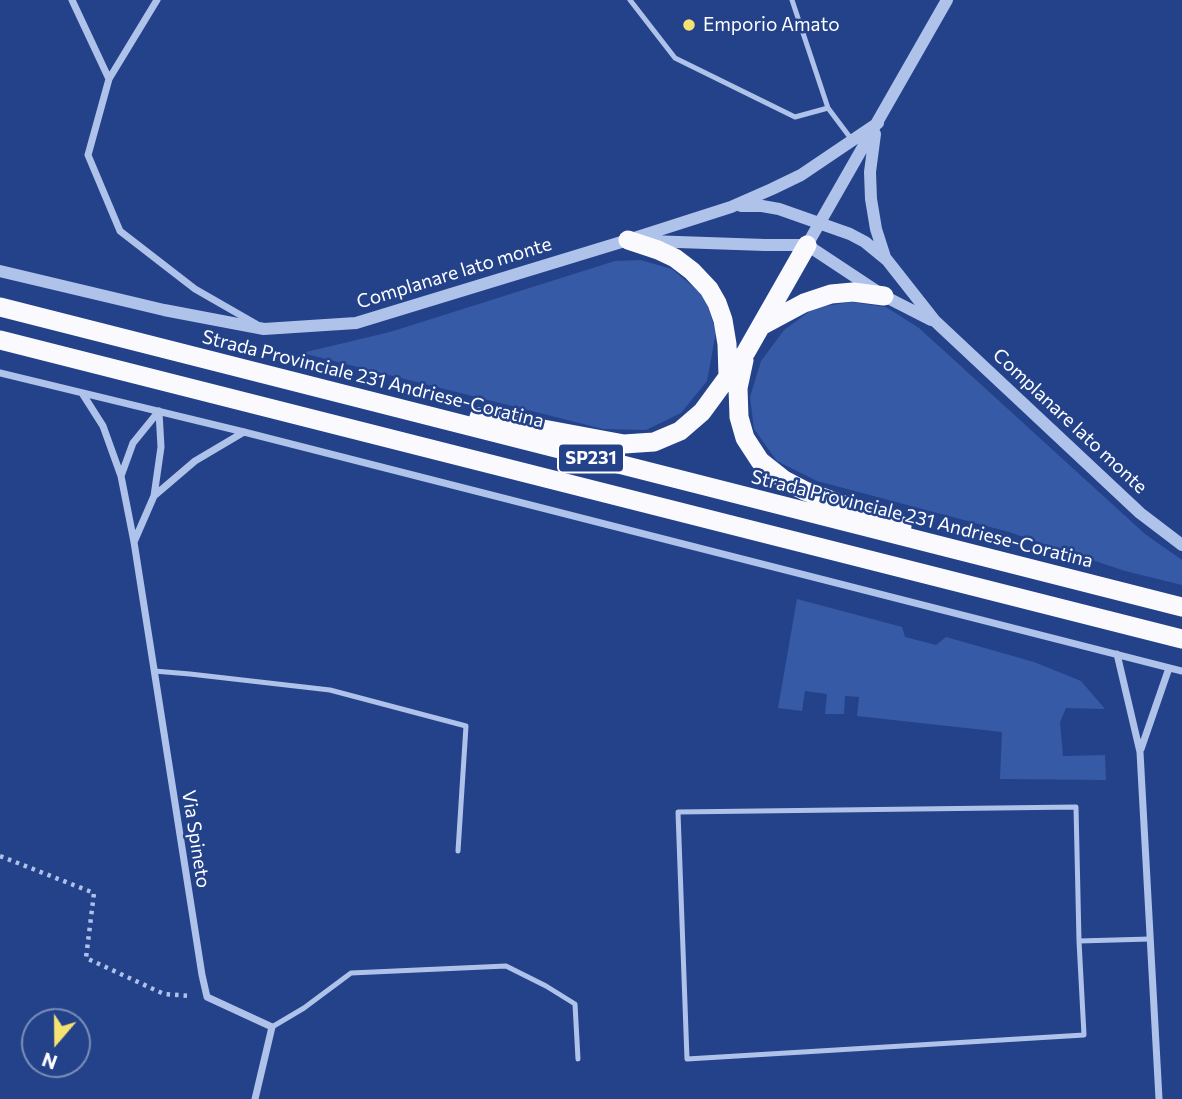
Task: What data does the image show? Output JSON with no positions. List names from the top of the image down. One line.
{"streets":{"highway":["Strada Provinciale 231 Andriese-Coratina","SP231"],"street":["Complanare lato monte","Via Spineto"]},"crossings":[["Complanare lato monte","SP231"],["Strada Provinciale 231 Andriese-Coratina","SP231"]],"places":["Emporio Amato"],"north":"bottom"}
